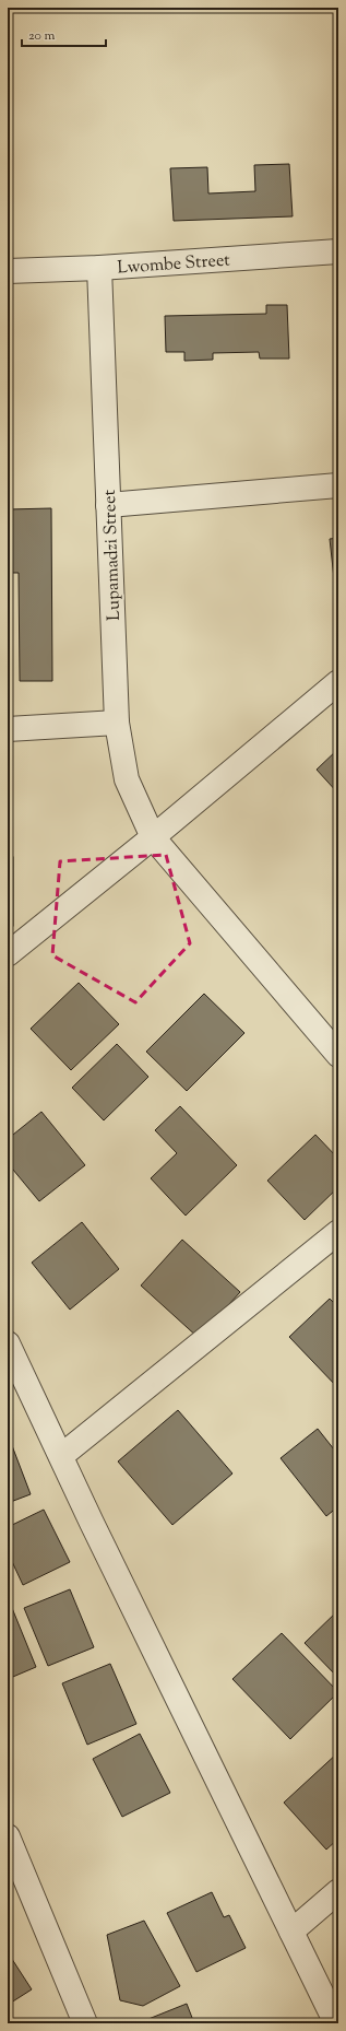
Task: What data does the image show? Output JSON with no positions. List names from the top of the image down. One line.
{"streets":{"street":["Lwombe Street","Lupamadzi Street"]},"crossings":[["Lwombe Street","Lupamadzi Street"]],"scale_bar":"20 m"}
